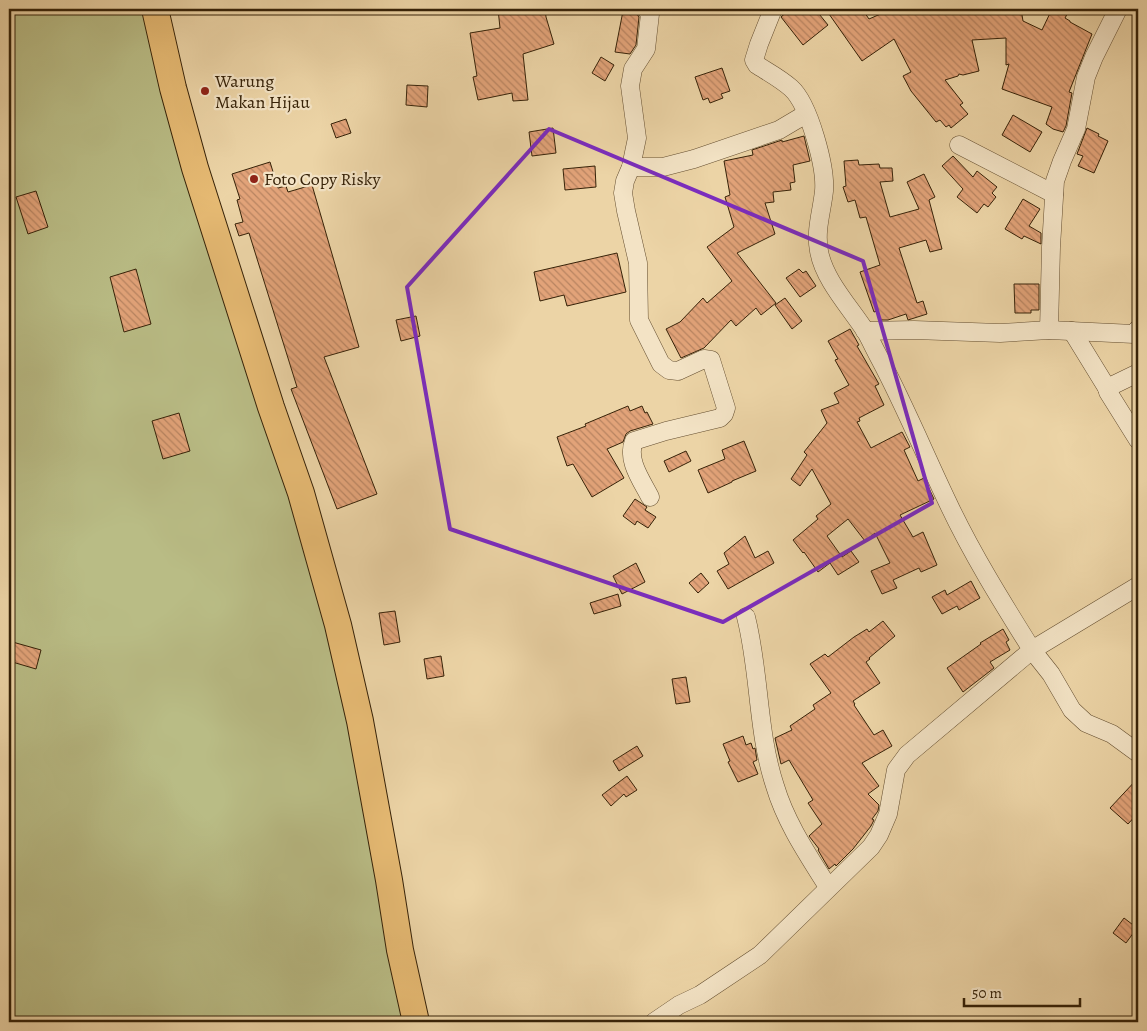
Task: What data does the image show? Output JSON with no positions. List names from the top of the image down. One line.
{"places":["Warung Makan Hijau","Foto Copy Risky"],"scale_bar":"50 m"}
